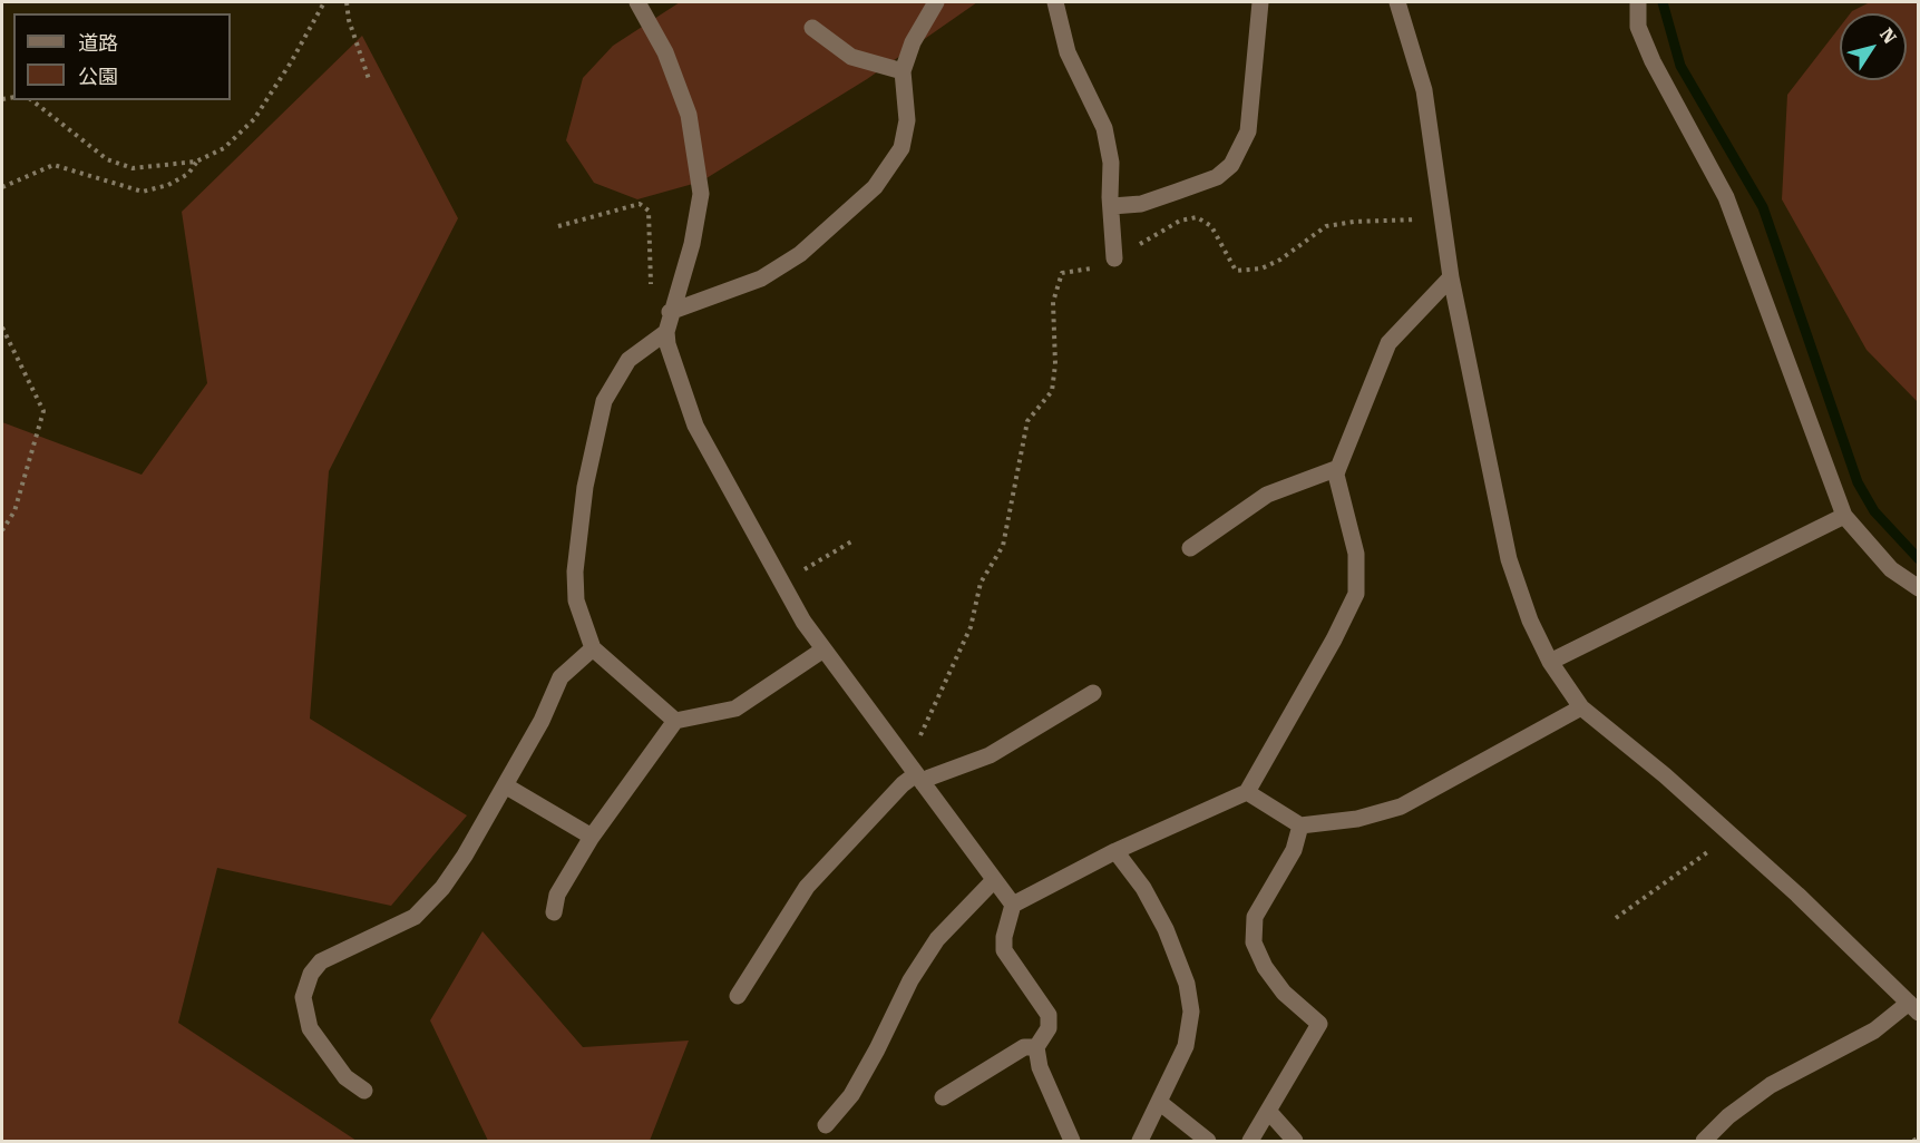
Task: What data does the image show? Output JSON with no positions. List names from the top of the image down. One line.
{"legend":["道路","公園"],"north":"top right"}
